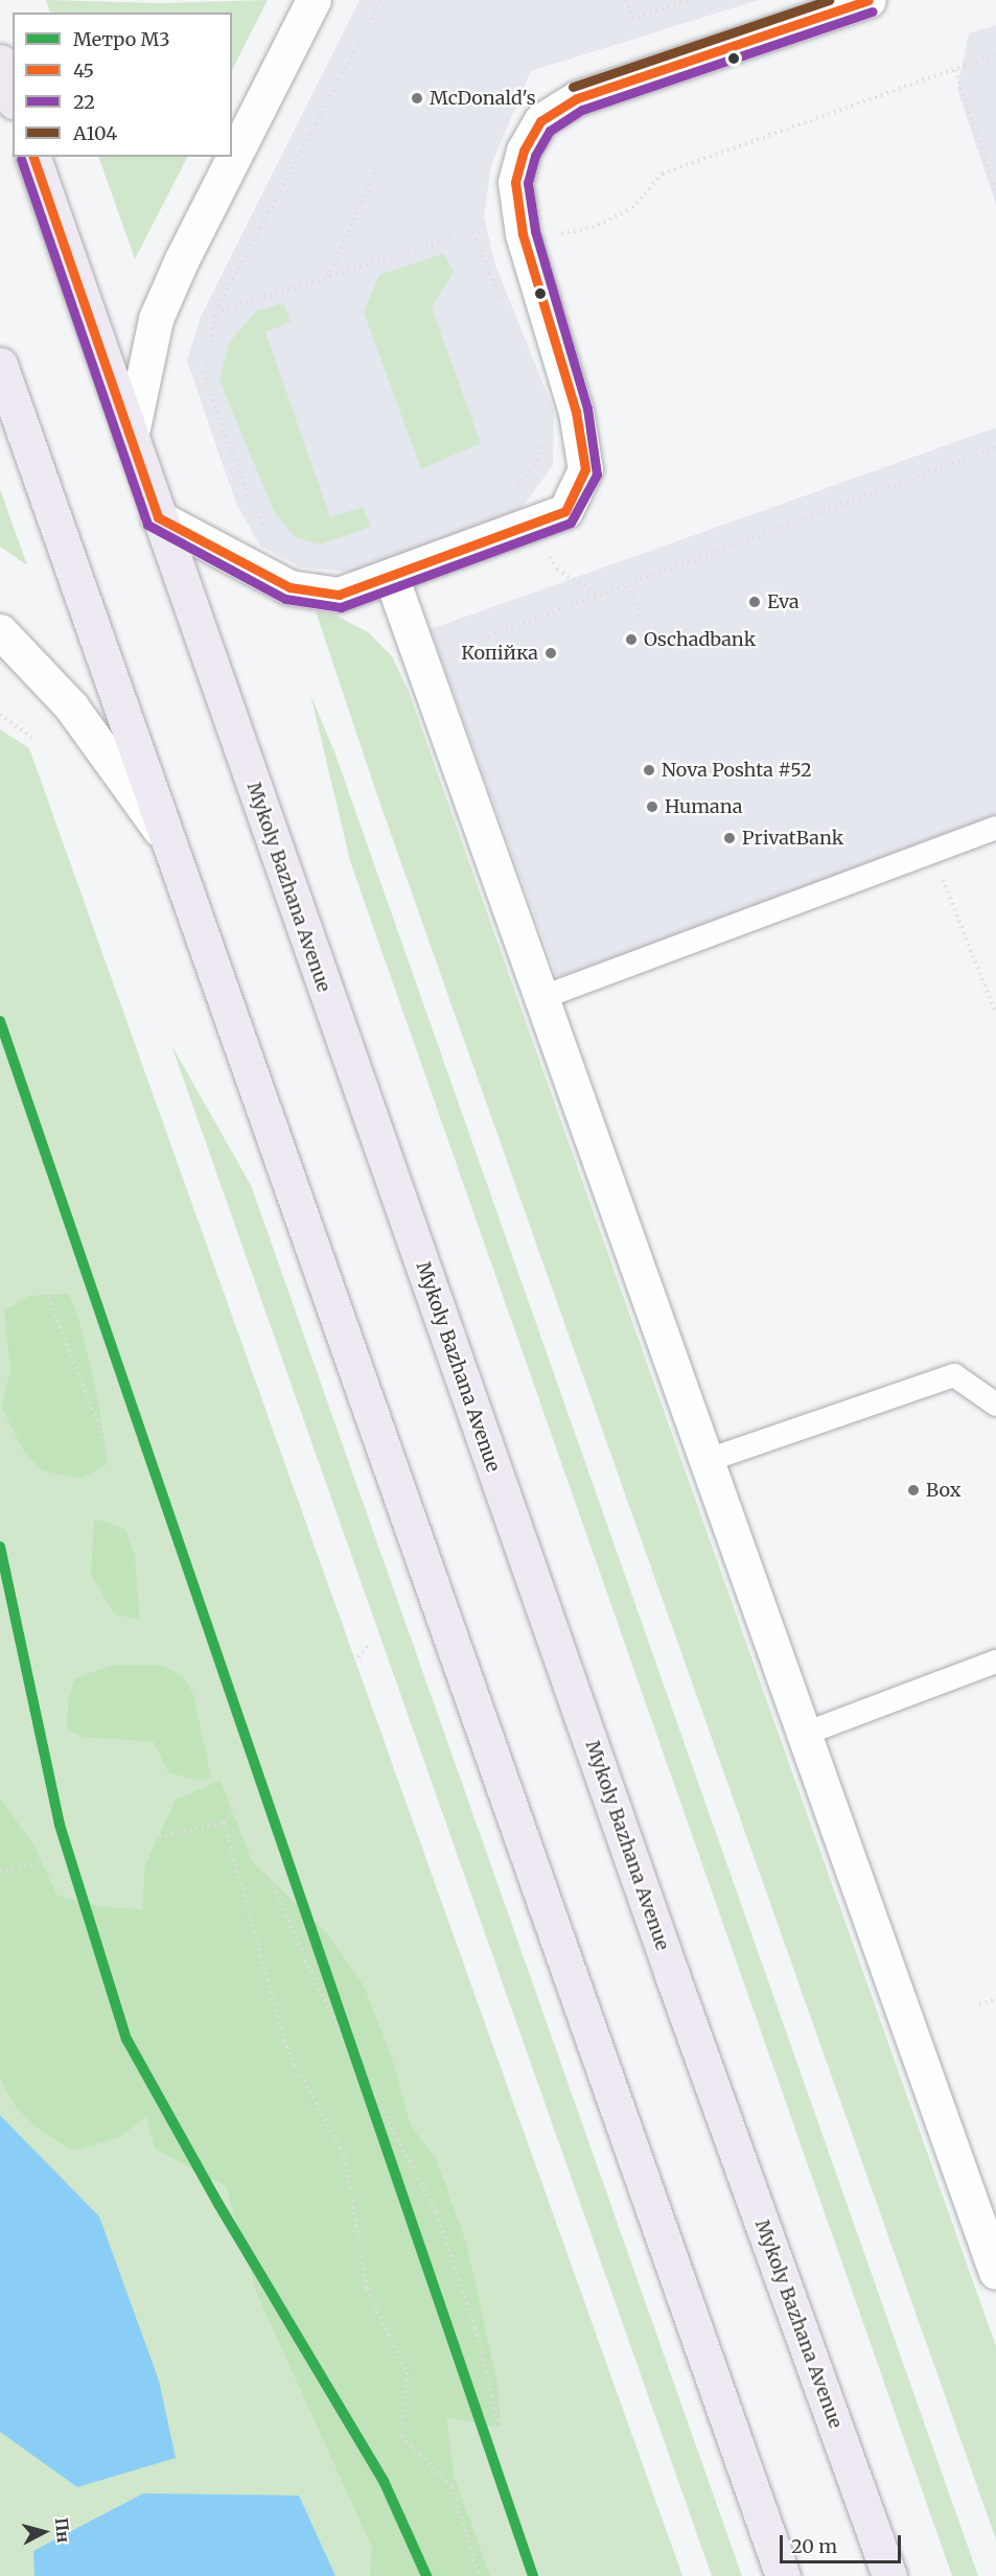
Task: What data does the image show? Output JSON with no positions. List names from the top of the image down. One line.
{"streets":{"highway":["Mykoly Bazhana Avenue"]},"places":["McDonald's","Eva","Oschadbank","Копійка","Nova Poshta #52","Humana","PrivatBank","Box"],"lines":["transit line 45","transit line А104","transit line 22","metro line M3"],"legend":["Метро M3","45","22","А104"],"scale_bar":"20 m","north":"right"}
